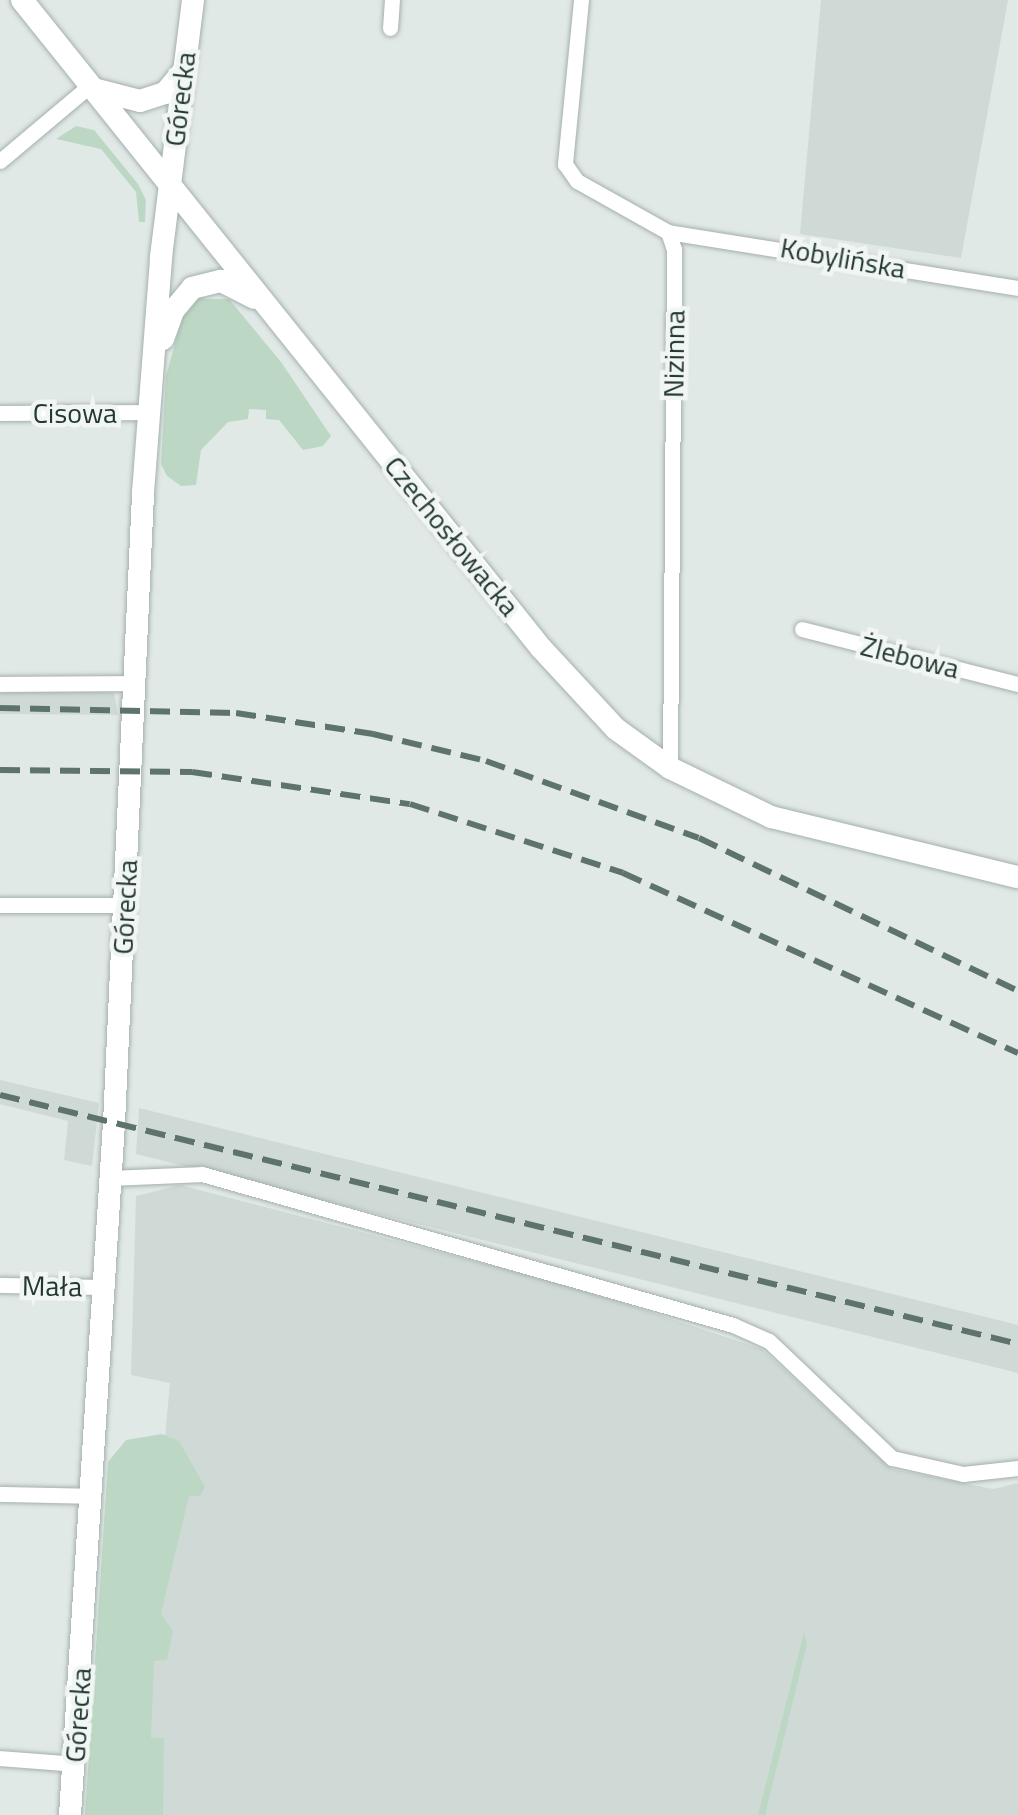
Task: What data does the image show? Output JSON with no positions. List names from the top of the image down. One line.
{"streets":{"street":["Górecka","Kobylińska","Nizinna","Cisowa","Czechosłowacka","Żlebowa","Mała"]},"crossings":[["Górecka","Cisowa"],["Górecka","Czechosłowacka"],["Górecka","Mała"],["Kobylińska","Nizinna"],["Nizinna","Czechosłowacka"]]}
